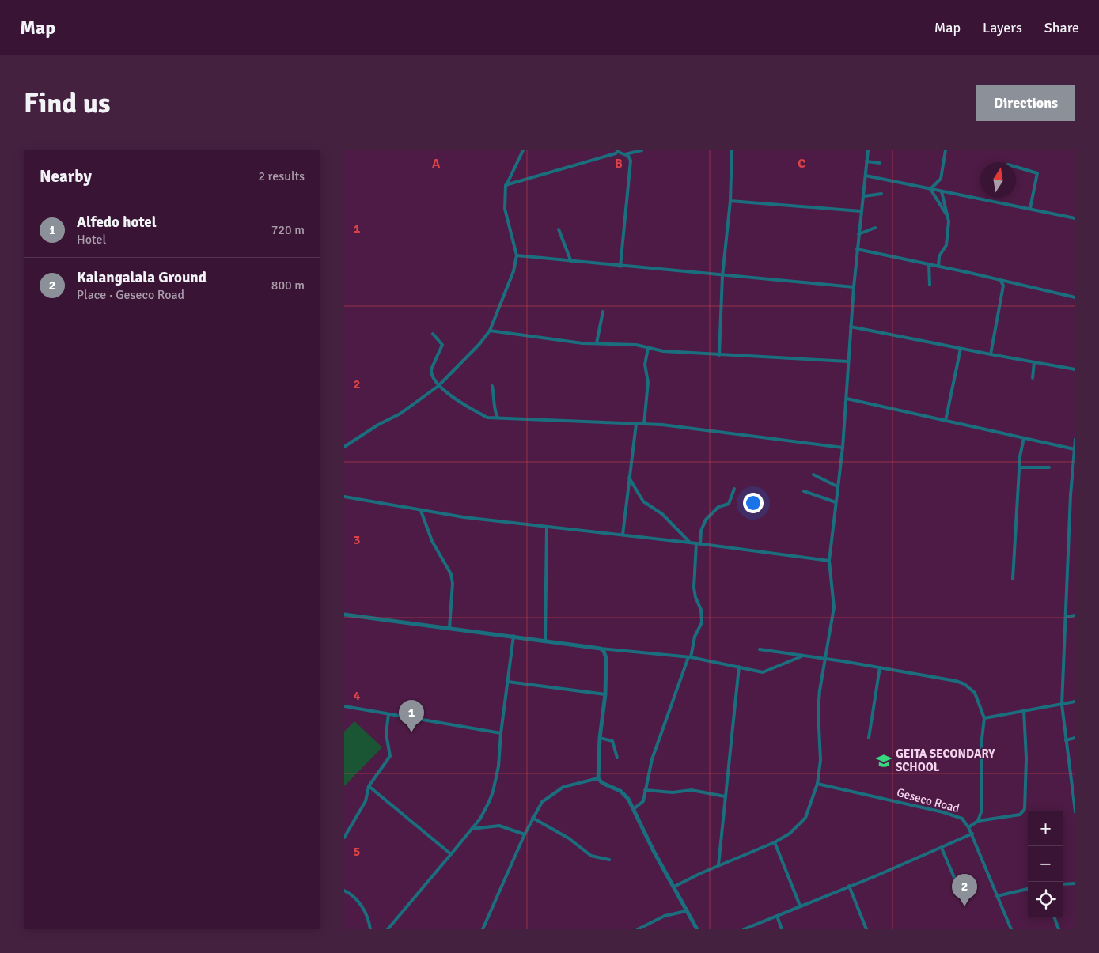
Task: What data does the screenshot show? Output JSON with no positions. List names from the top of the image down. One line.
{"streets":{"street":["Geseco Road"]},"places":{"school or university":["GEITA SECONDARY SCHOOL"]},"north":"top","page":{"header":"Map","nav":["Map","Layers","Share"],"buttons":"Directions","title":"Find us","heading":["Nearby","2 results"],"list":[{"mark":"1","name":"Alfedo hotel","note":"Hotel","value":"720 m"},{"mark":"2","name":"Kalangalala Ground","note":"Place · Geseco Road","value":"800 m"}],"pins":["1","2"],"map_buttons":["+","−"]},"grid":{"columns":["A","B","C"],"rows":["1","2","3","4","5"]}}
